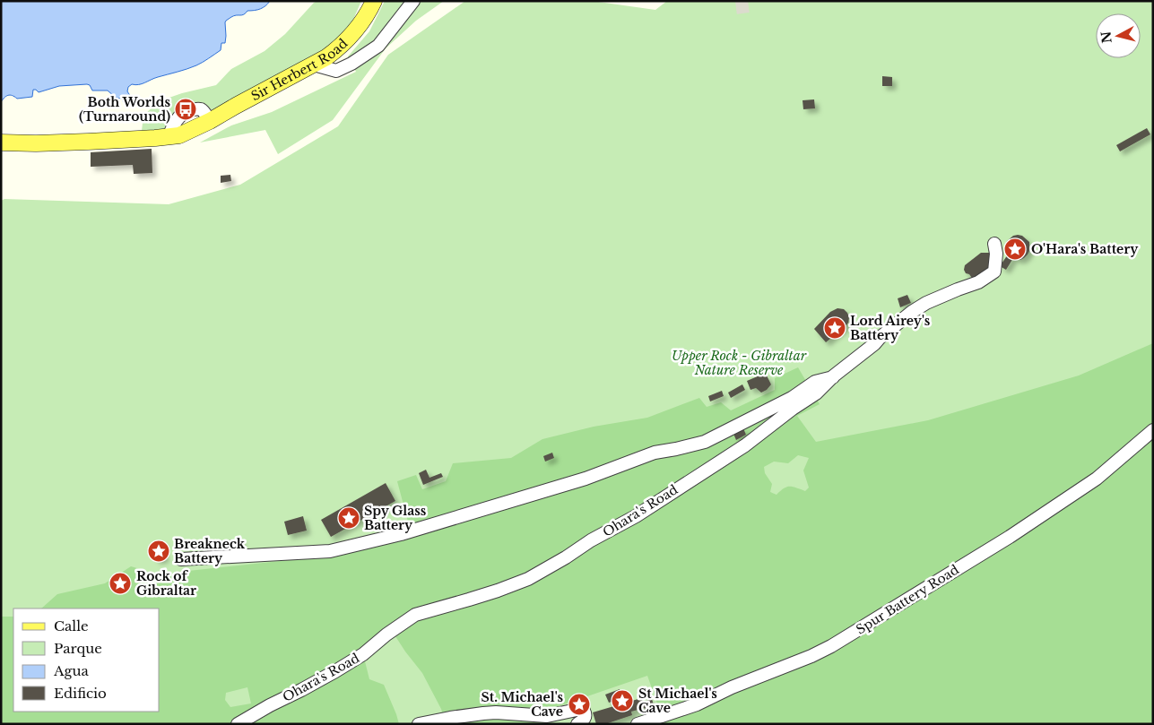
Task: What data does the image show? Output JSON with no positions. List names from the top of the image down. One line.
{"streets":{"main road":["Sir Herbert Road"],"street":["Ohara's Road","Spur Battery Road"]},"parks":["Upper Rock - Gibraltar Nature Reserve"],"places":{"bus stop":["Both Worlds (Turnaround)"],"place":["O'Hara's Battery","Lord Airey's Battery","Spy Glass Battery","Breakneck Battery","Rock of Gibraltar","St Michael's Cave","St. Michael's Cave"]},"legend":["Calle","Parque","Agua","Edificio"],"north":"left"}
